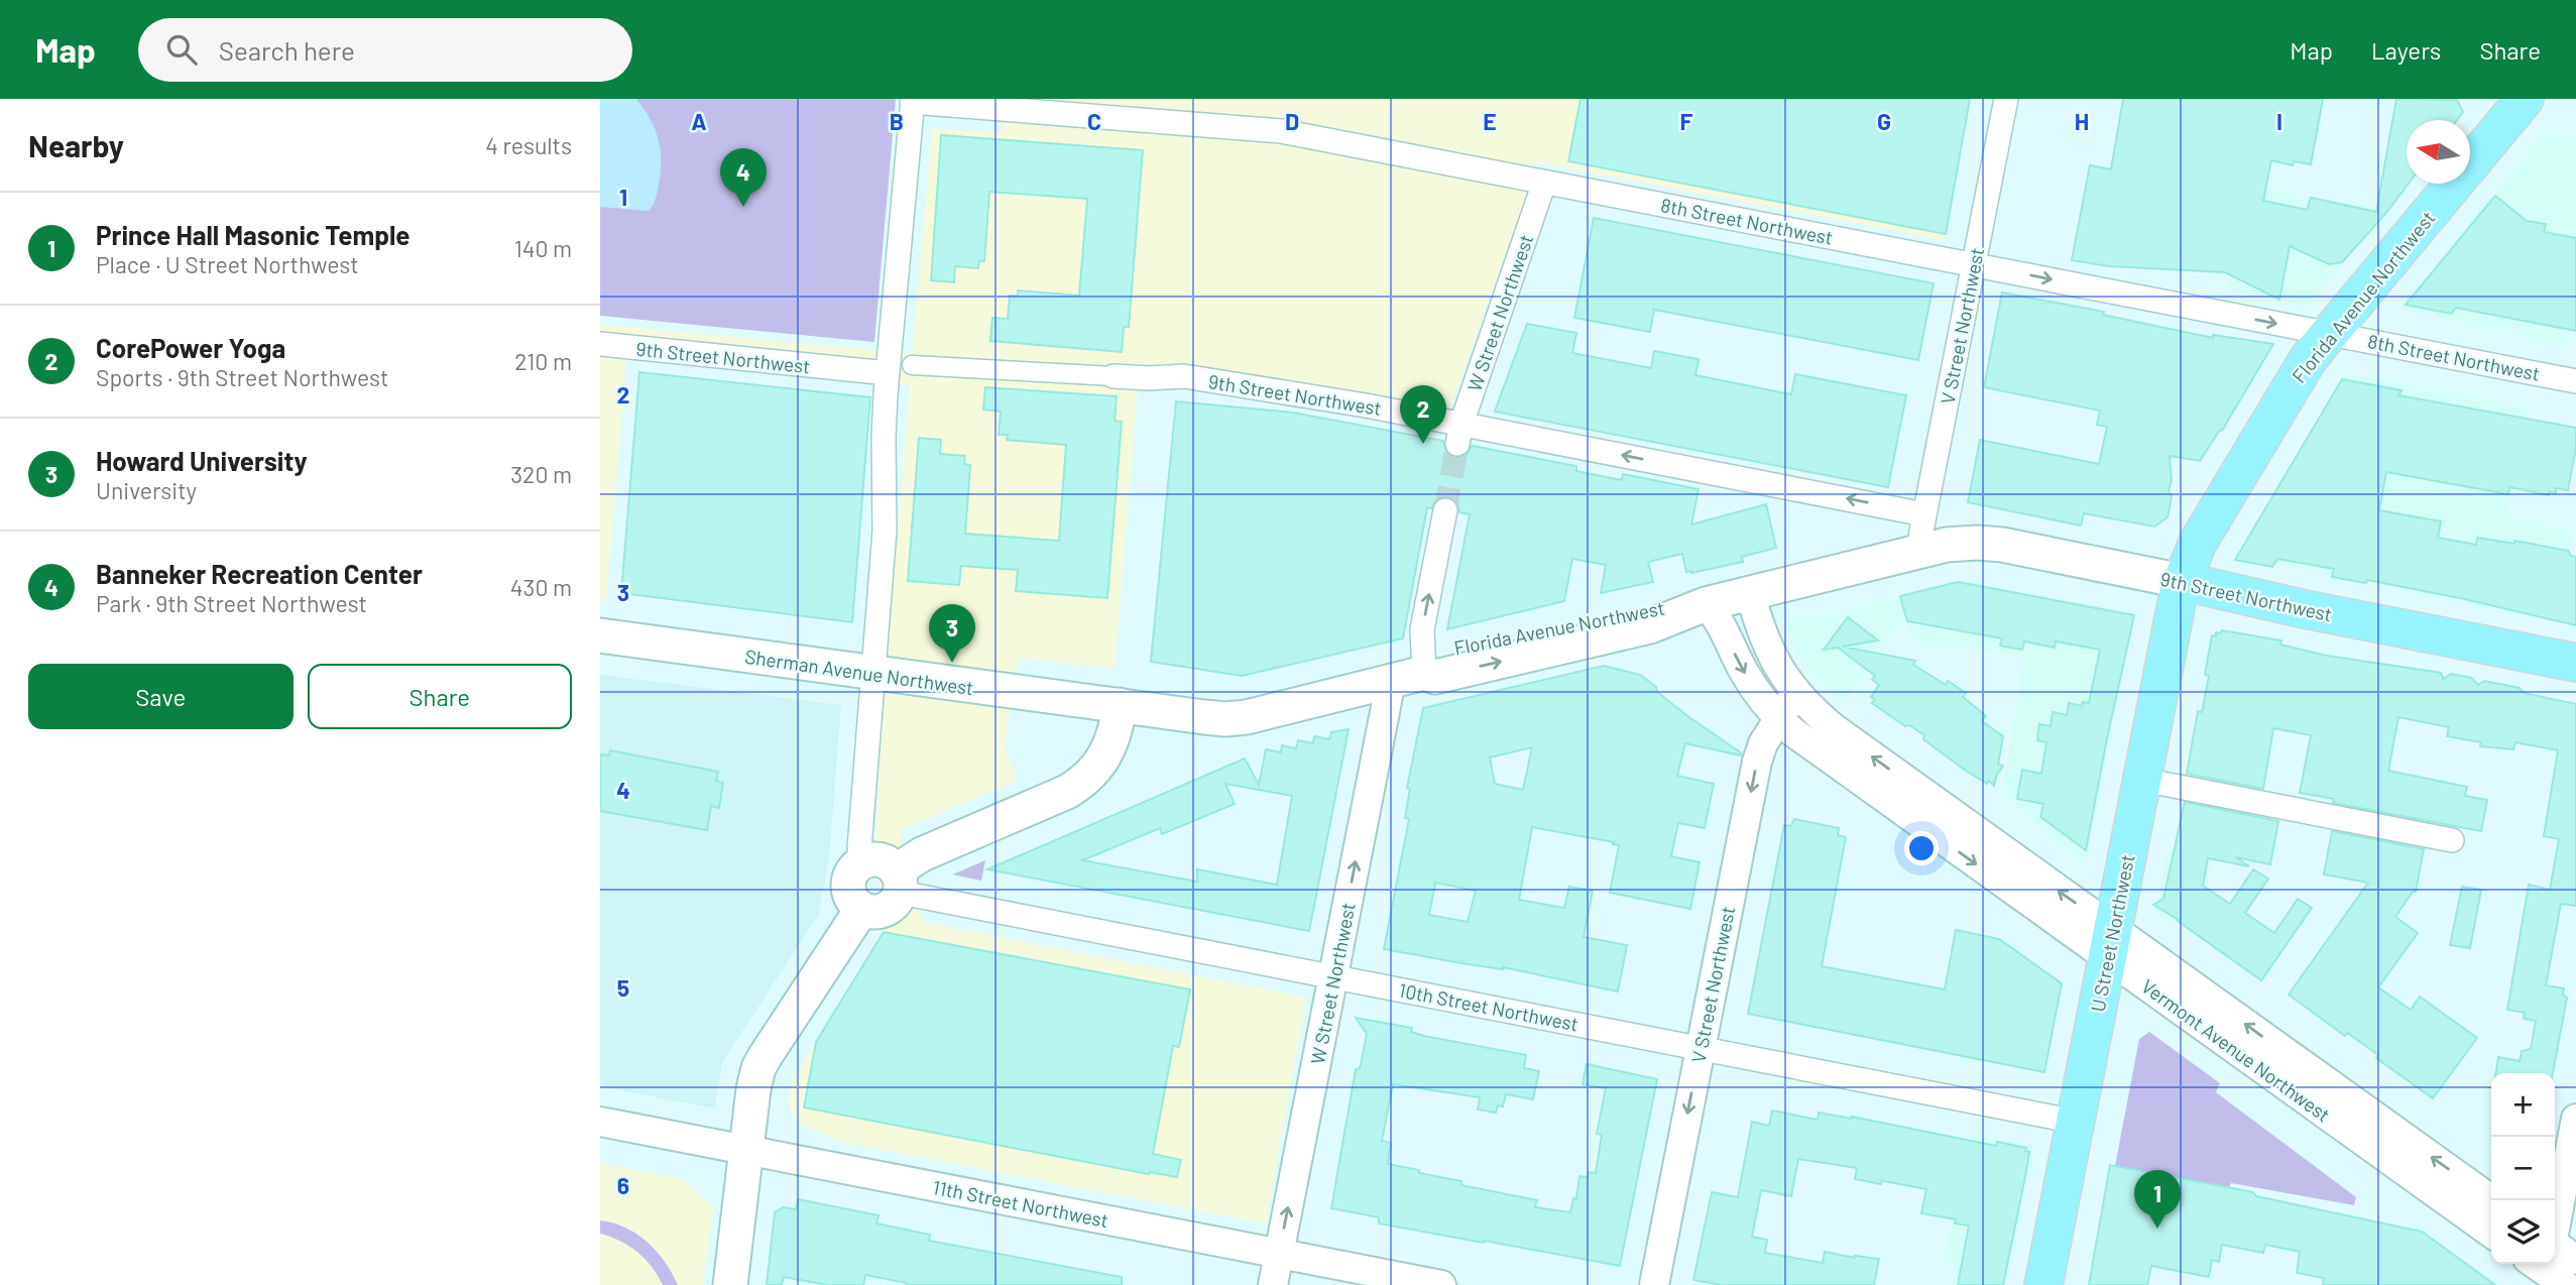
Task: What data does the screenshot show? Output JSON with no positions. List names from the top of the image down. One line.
{"streets":{"main road":["Florida Avenue Northwest","9th Street Northwest","Sherman Avenue Northwest","U Street Northwest"],"street":["8th Street Northwest","W Street Northwest","V Street Northwest","10th Street Northwest","Vermont Avenue Northwest","11th Street Northwest"]},"crossings":[["8th Street Northwest","Florida Avenue Northwest"],["8th Street Northwest","W Street Northwest"],["8th Street Northwest","V Street Northwest"],["Florida Avenue Northwest","W Street Northwest"],["Florida Avenue Northwest","V Street Northwest"],["Florida Avenue Northwest","9th Street Northwest"],["Florida Avenue Northwest","Sherman Avenue Northwest"],["Florida Avenue Northwest","U Street Northwest"],["Florida Avenue Northwest","Vermont Avenue Northwest"],["W Street Northwest","9th Street Northwest"],["W Street Northwest","10th Street Northwest"],["W Street Northwest","11th Street Northwest"],["V Street Northwest","9th Street Northwest"],["V Street Northwest","10th Street Northwest"],["V Street Northwest","Vermont Avenue Northwest"],["9th Street Northwest","U Street Northwest"],["U Street Northwest","10th Street Northwest"],["U Street Northwest","Vermont Avenue Northwest"]],"one_way":["W Street Northwest","V Street Northwest"],"north":"left","page":{"header":"Map","search":"Search here","nav":["Map","Layers","Share"],"heading":["Nearby","4 results"],"pins":["4","2","3","1"],"list":[{"mark":"1","name":"Prince Hall Masonic Temple","note":"Place · U Street Northwest","value":"140 m"},{"mark":"2","name":"CorePower Yoga","note":"Sports · 9th Street Northwest","value":"210 m"},{"mark":"3","name":"Howard University","note":"University","value":"320 m"},{"mark":"4","name":"Banneker Recreation Center","note":"Park · 9th Street Northwest","value":"430 m"}],"buttons":["Save","Share"],"map_buttons":["+","−"]},"grid":{"columns":["A","B","C","D","E","F","G","H","I"],"rows":["1","2","3","4","5","6"]}}
